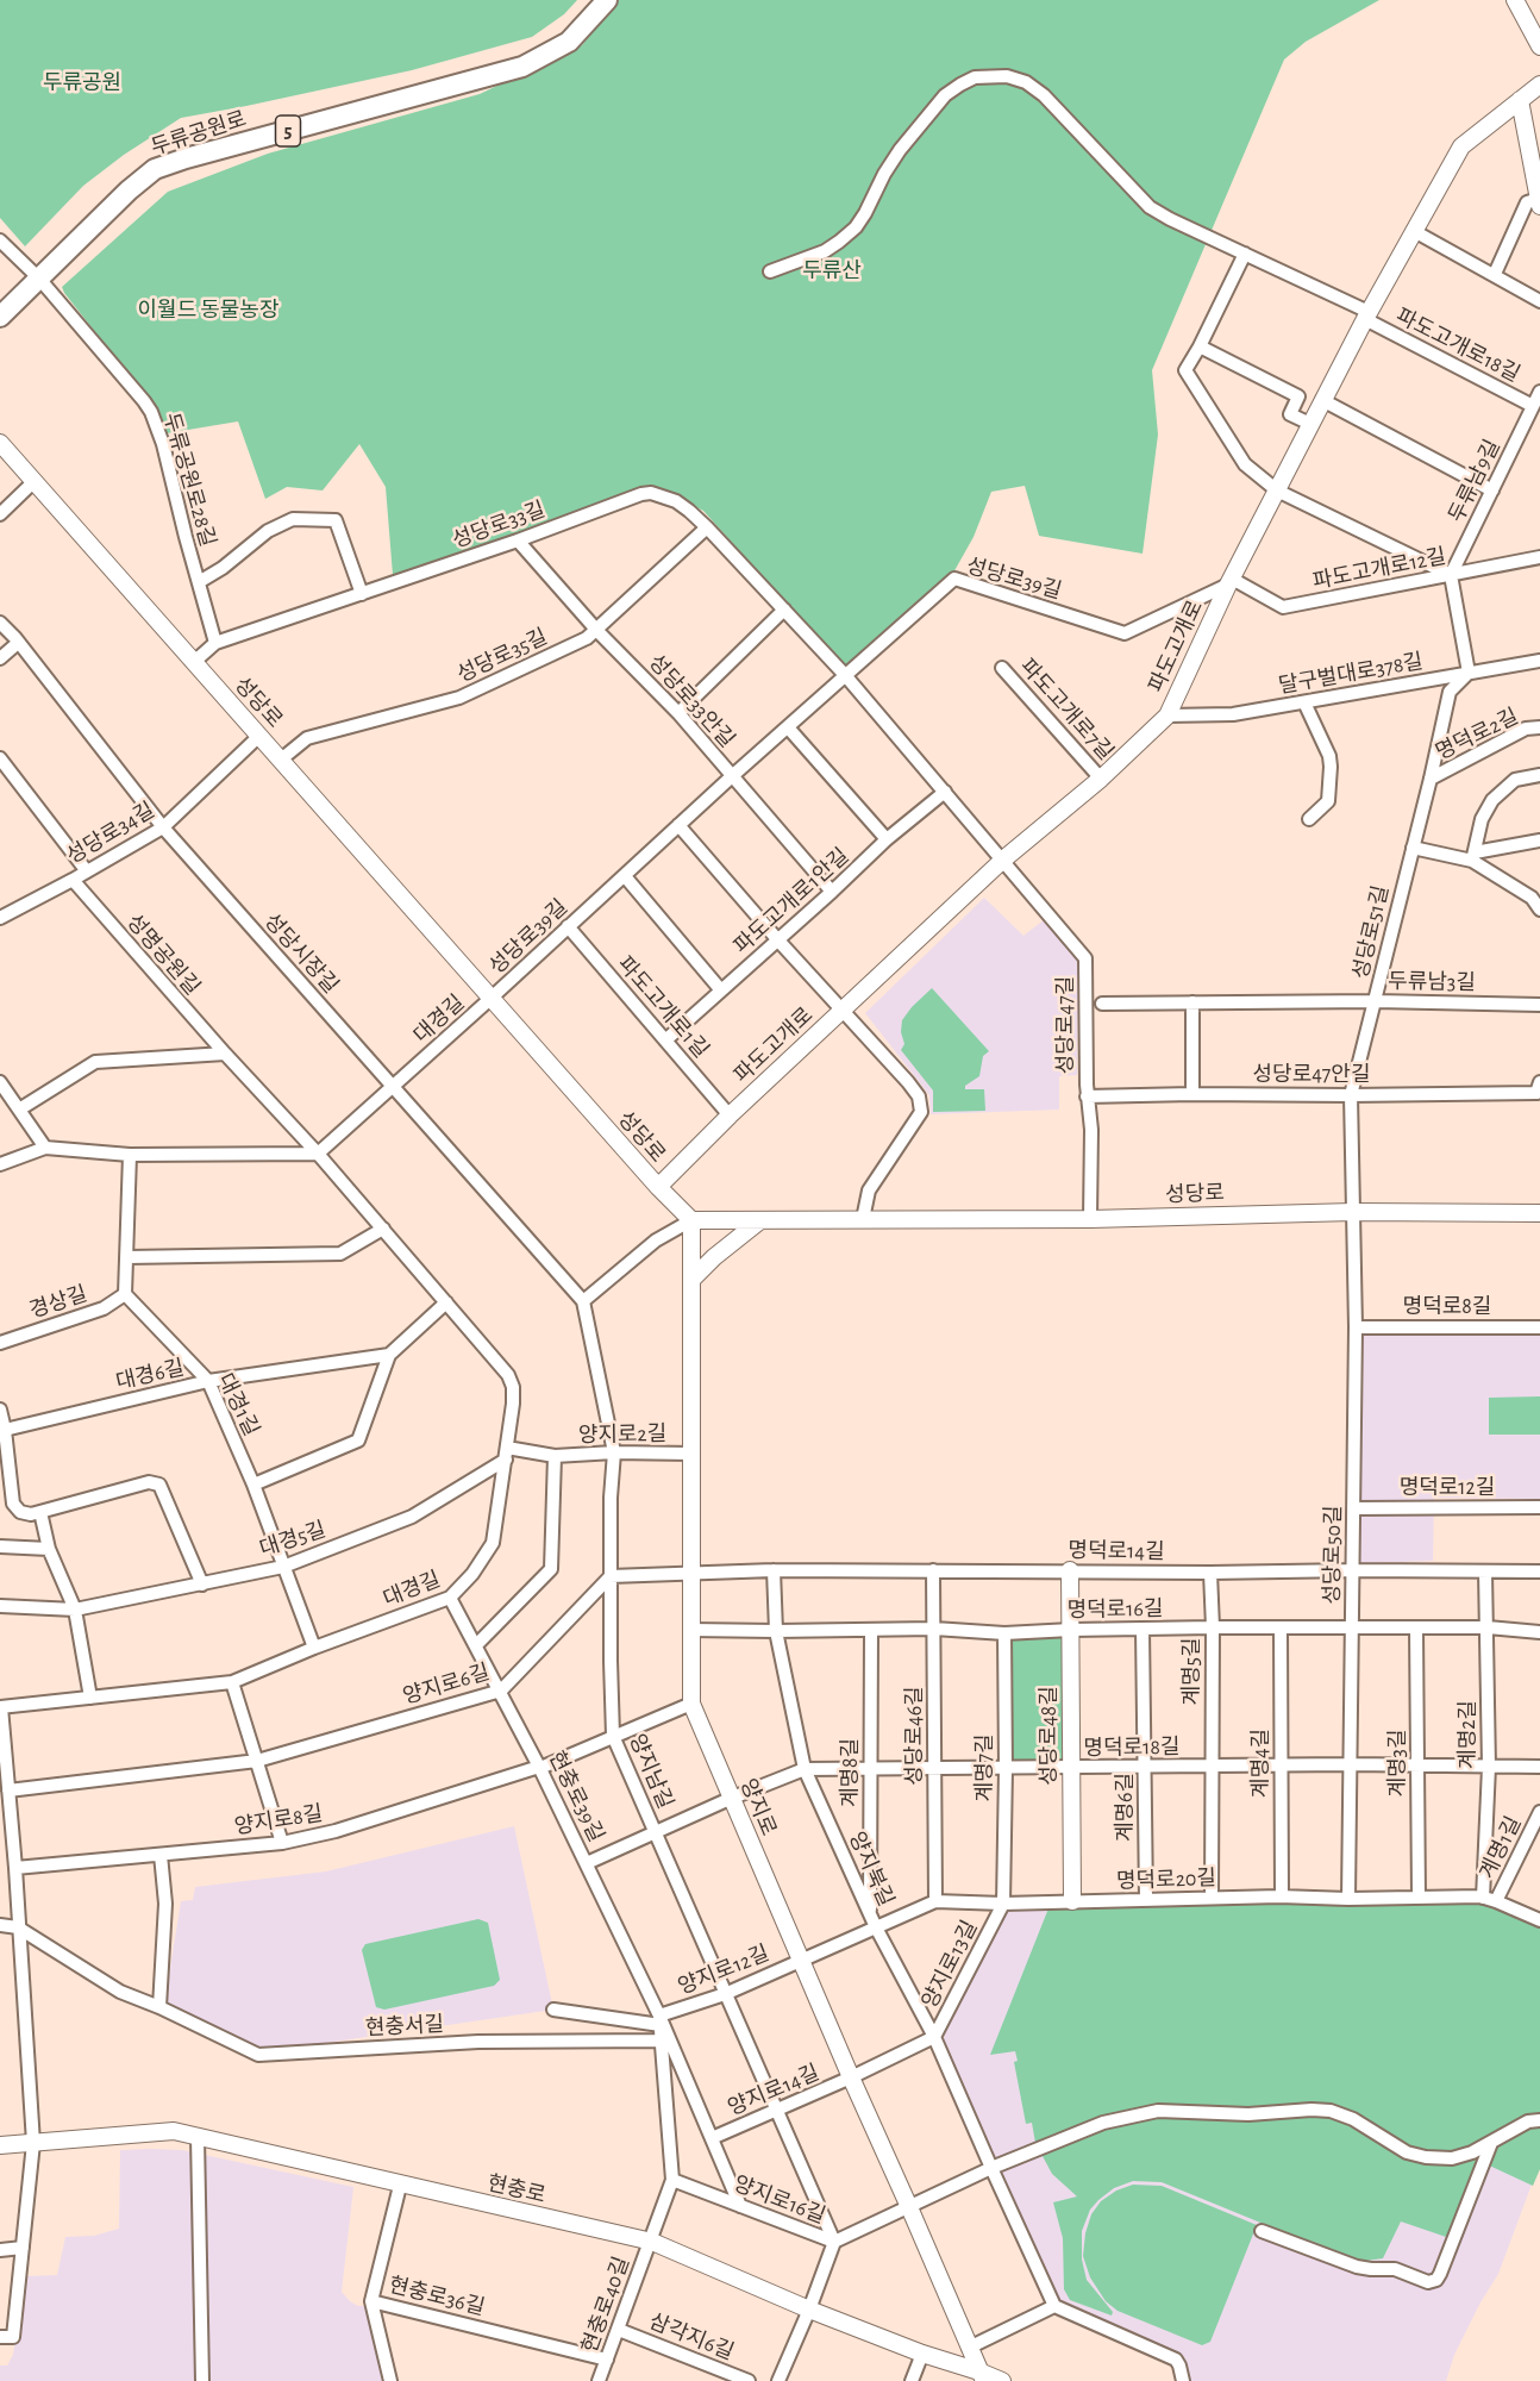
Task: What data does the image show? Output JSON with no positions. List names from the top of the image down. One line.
{"streets":{"main road":["5","두류공원로","파도고개로","성당로","성당로48길","양지로","현충로"],"street":["파도고개로18길","두류공원로28길","두류남9길","성당로33길","파도고개로12길","성당로39길","성당로35길","달구벌대로378길","성당로33안길","파도고개로7길","명덕로2길","성당로34길","파도고개로1안길","성당로51길","성당시장길","성명공원길","두류남3길","파도고개로1길","대경길","성당로47길","성당로47안길","경상길","명덕로8길","대경6길","대경1길","양지로2길","명덕로12길","대경5길","명덕로14길","성당로50길","명덕로16길","계명5길","양지로6길","계명2길","성당로46길","명덕로18길","계명4길","계명3길","계명7길","양지남길","계명8길","현충로39길","계명6길","양지로8길","계명1길","양지북길","명덕로20길","양지로13길","양지로12길","현충서길","양지로14길","양지로16길","현충로36길","현충로40길","삼각지6길"]},"crossings":[["두류공원로","두류공원로28길"],["파도고개로18길","두류남9길"],["파도고개로18길","파도고개로"],["두류공원로28길","성당로33길"],["두류남9길","파도고개로12길"],["성당로33길","성당로39길"],["성당로33길","파도고개로"],["성당로33길","성당로35길"],["성당로33길","성당로33안길"],["성당로33길","성당로"],["성당로33길","파도고개로1안길"],["성당로33길","성당로47길"],["파도고개로12길","성당로39길"],["파도고개로12길","파도고개로"],["성당로39길","파도고개로"],["성당로39길","성당로33안길"],["성당로39길","성당로"],["성당로39길","파도고개로1길"],["성당로39길","대경길"],["파도고개로","달구벌대로378길"],["파도고개로","성당로"],["파도고개로","파도고개로7길"],["파도고개로","파도고개로1길"],["파도고개로","성당로47길"],["성당로35길","성당로33안길"],["성당로35길","성당로"],["달구벌대로378길","성당로51길"],["성당로33안길","파도고개로1안길"],["성당로","성당로34길"],["성당로","성당로51길"],["성당로","대경길"],["성당로","성당로47길"],["성당로","성당로50길"],["성당로","양지로"],["명덕로2길","성당로51길"],["성당로34길","성당시장길"],["성당로34길","성명공원길"],["파도고개로1안길","파도고개로1길"],["성당로51길","두류남3길"],["성당로51길","성당로47안길"],["성당로51길","성당로50길"],["성당시장길","대경길"],["성당시장길","양지남길"],["성명공원길","대경길"],["대경길","대경1길"],["대경길","양지로2길"],["대경길","대경5길"],["대경길","현충로39길"],["성당로47길","성당로47안길"],["경상길","대경1길"],["명덕로8길","성당로50길"],["대경6길","대경1길"],["대경1길","대경5길"],["양지로2길","대경5길"],["양지로2길","양지남길"],["양지로2길","현충로39길"],["양지로2길","양지로"],["명덕로12길","성당로50길"],["명덕로14길","성당로50길"],["명덕로14길","계명5길"],["명덕로14길","계명2길"],["명덕로14길","성당로46길"],["명덕로14길","성당로48길"],["명덕로14길","양지로"],["명덕로14길","양지북길"],["성당로50길","명덕로16길"],["성당로50길","명덕로18길"],["성당로50길","명덕로20길"],["명덕로16길","계명5길"],["명덕로16길","계명2길"],["명덕로16길","성당로46길"],["명덕로16길","성당로48길"],["명덕로16길","계명4길"],["명덕로16길","계명3길"],["명덕로16길","계명7길"],["명덕로16길","계명8길"],["명덕로16길","양지로"],["명덕로16길","계명6길"],["명덕로16길","양지북길"],["계명5길","명덕로18길"],["계명5길","명덕로20길"],["양지로6길","양지남길"],["양지로6길","현충로39길"],["계명2길","명덕로18길"],["계명2길","명덕로20길"],["성당로46길","명덕로18길"],["성당로46길","명덕로20길"],["성당로48길","명덕로18길"],["성당로48길","명덕로20길"],["명덕로18길","계명4길"],["명덕로18길","계명3길"],["명덕로18길","계명7길"],["명덕로18길","양지남길"],["명덕로18길","계명8길"],["명덕로18길","현충로39길"],["명덕로18길","양지로"],["명덕로18길","계명6길"],["명덕로18길","양지북길"],["계명4길","명덕로20길"],["계명3길","명덕로20길"],["계명7길","명덕로20길"],["계명7길","양지로13길"],["양지남길","양지로8길"],["양지남길","양지로12길"],["양지남길","양지로14길"],["양지남길","양지로16길"],["계명8길","양지북길"],["현충로39길","양지로8길"],["현충로39길","양지로12길"],["현충로39길","현충서길"],["현충로39길","양지로14길"],["현충로39길","현충로"],["현충로39길","양지로16길"],["현충로39길","현충로40길"],["양지로","양지로8길"],["양지로","명덕로20길"],["양지로","양지로13길"],["양지로","양지로12길"],["양지로","양지로14길"],["양지로","현충로"],["양지로","양지로16길"],["계명6길","명덕로20길"],["계명1길","명덕로20길"],["양지북길","명덕로20길"],["양지북길","양지로13길"],["명덕로20길","양지로13길"],["명덕로20길","양지로12길"],["양지로13길","양지로14길"],["현충로","현충로36길"],["현충로","현충로40길"],["현충로36길","현충로40길"],["현충로40길","삼각지6길"]],"parks":["두류공원","두류산","이월드 동물농장"]}
